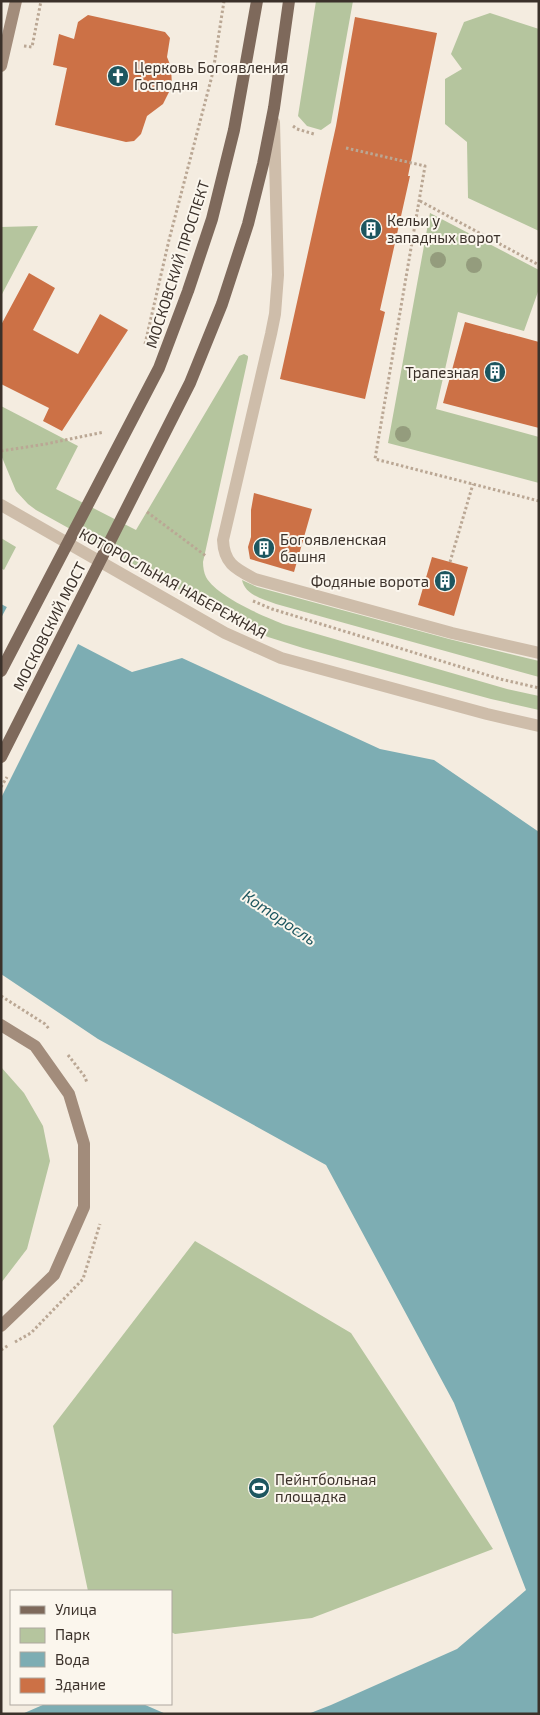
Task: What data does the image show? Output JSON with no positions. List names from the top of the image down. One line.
{"streets":{"main road":["МОСКОВСКИЙ ПРОСПЕКТ","МОСКОВСКИЙ МОСТ"],"street":["КОТОРОСЛЬНАЯ НАБЕРЕЖНАЯ"]},"crossings":[["МОСКОВСКИЙ ПРОСПЕКТ","МОСКОВСКИЙ МОСТ"]],"water":["Которосль"],"places":{"church":["Церковь Богоявления Господня"],"building":["Кельи у западных ворот","Трапезная","Богоявленская башня","Фодяные ворота"],"sports":["Пейнтбольная площадка"]},"legend":["Улица","Парк","Вода","Здание"]}
